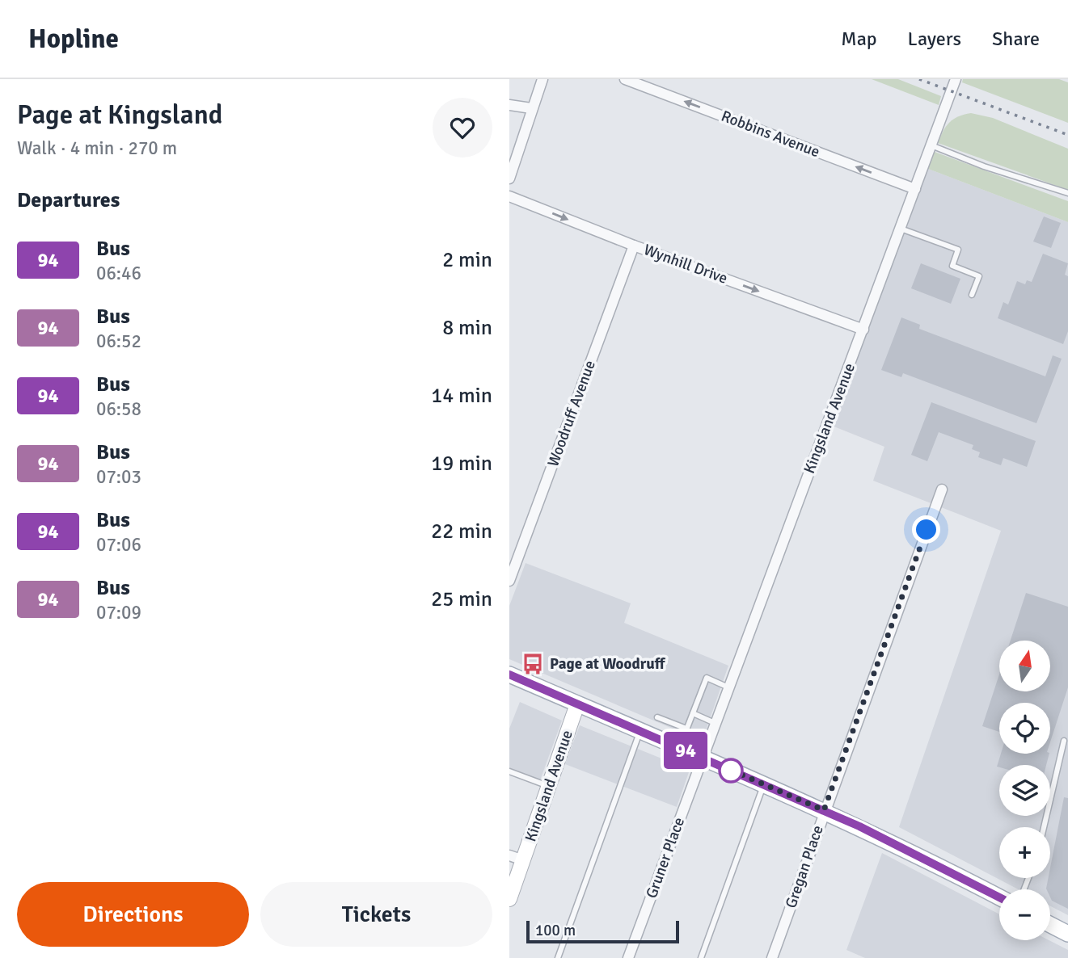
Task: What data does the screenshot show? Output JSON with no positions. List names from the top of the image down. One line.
{"streets":{"street":["Robbins Avenue","Wynhill Drive","Woodruff Avenue","Kingsland Avenue","Gruner Place","Gregan Place"]},"crossings":[["Robbins Avenue","Kingsland Avenue"],["Wynhill Drive","Woodruff Avenue"],["Wynhill Drive","Kingsland Avenue"],["Kingsland Avenue","Gruner Place"]],"one_way":["Robbins Avenue","Wynhill Drive"],"places":{"bus stop":["Page at Woodruff"]},"lines":["bus line 94"],"scale_bar":"100 m","north":"top","page":{"header":"Hopline","nav":["Map","Layers","Share"],"heading":[["Page at Kingsland","Walk · 4 min · 270 m"],"Departures"],"on_map":"94","list":[{"mark":"94","name":"Bus","note":"06:46","value":"2 min"},{"mark":"94","name":"Bus","note":"06:52","value":"8 min"},{"mark":"94","name":"Bus","note":"06:58","value":"14 min"},{"mark":"94","name":"Bus","note":"07:03","value":"19 min"},{"mark":"94","name":"Bus","note":"07:06","value":"22 min"},{"mark":"94","name":"Bus","note":"07:09","value":"25 min"}],"map_buttons":["+","−"],"buttons":["Directions","Tickets"],"scale":"100 m"}}
